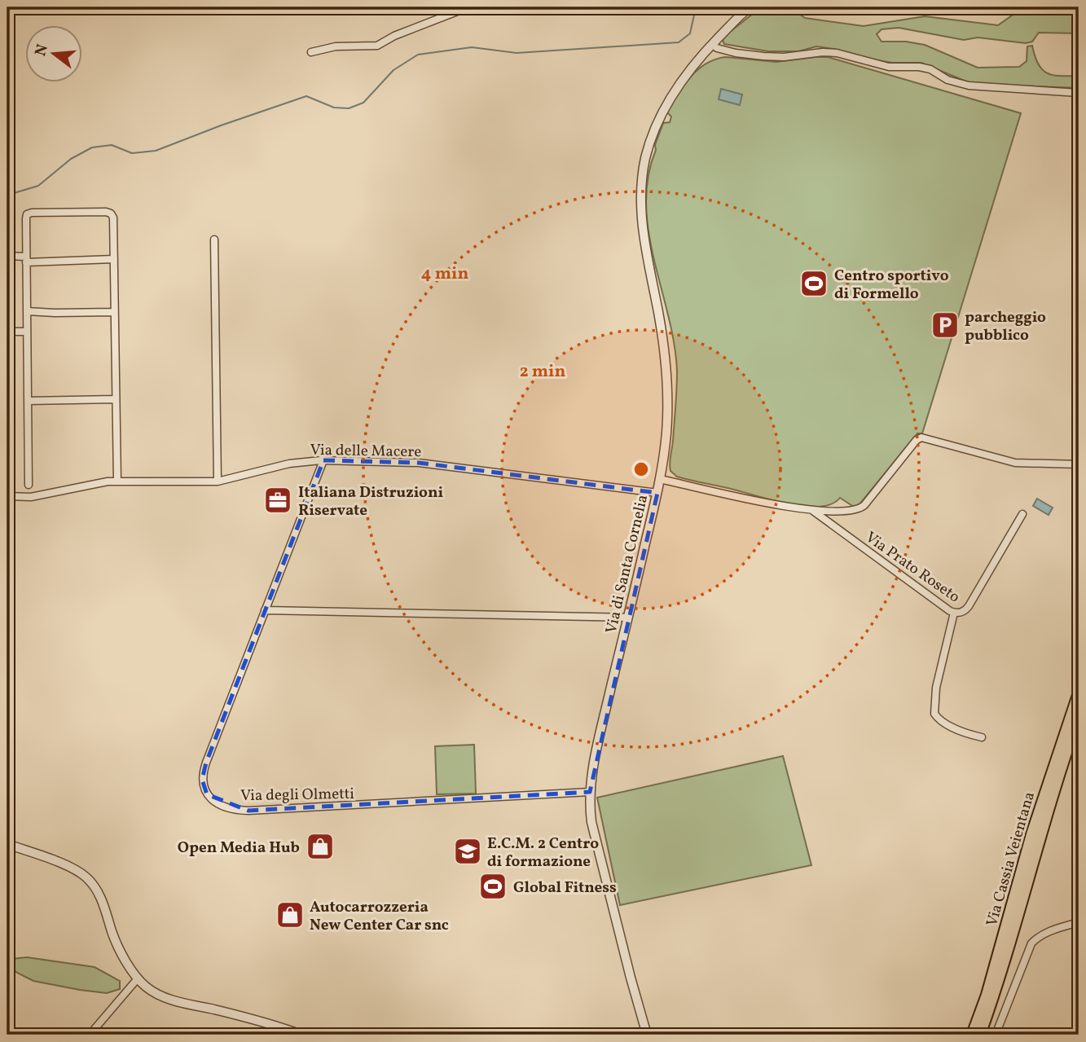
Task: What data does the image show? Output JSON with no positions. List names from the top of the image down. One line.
{"streets":{"highway":["Via Cassia Veientana"],"street":["Via delle Macere","Via di Santa Cornelia","Via Prato Roseto","Via degli Olmetti"]},"crossings":[["Via delle Macere","Via di Santa Cornelia"],["Via delle Macere","Via degli Olmetti"],["Via di Santa Cornelia","Via Prato Roseto"],["Via di Santa Cornelia","Via degli Olmetti"]],"places":{"sports":["Centro sportivo di Formello","Global Fitness"],"parking":["parcheggio pubblico"],"office":["Italiana Distruzioni Riservate"],"shop":["Open Media Hub","Autocarrozzeria New Center Car snc"],"school or university":["E.C.M. 2 Centro di formazione"]},"north":"left","rings":["4 min","2 min"]}
